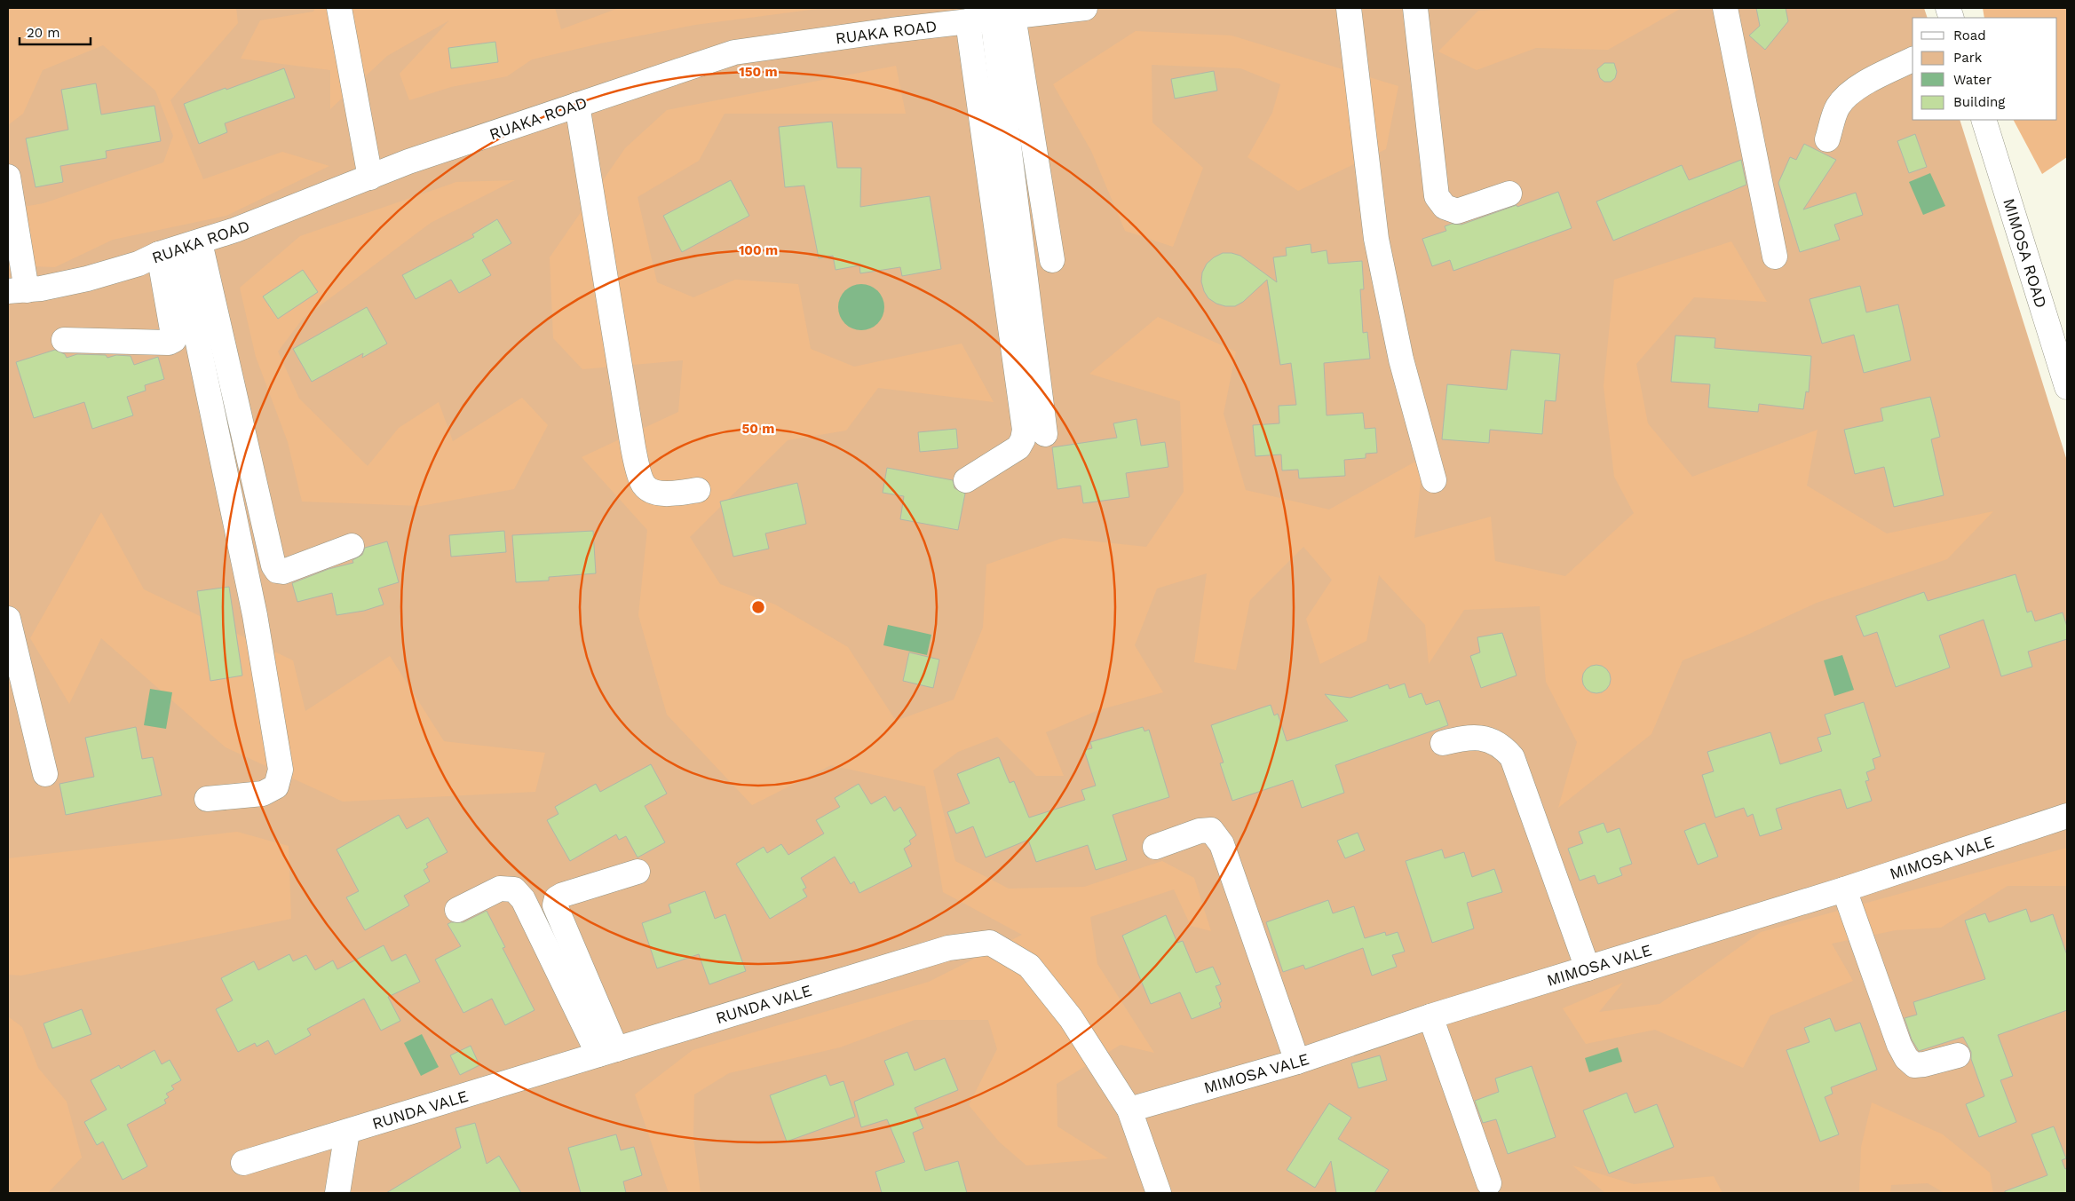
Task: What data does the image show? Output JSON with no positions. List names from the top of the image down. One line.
{"streets":{"street":["RUAKA ROAD","MIMOSA ROAD","MIMOSA VALE","RUNDA VALE"]},"crossings":[["MIMOSA VALE","RUNDA VALE"]],"legend":["Road","Park","Water","Building"],"scale_bar":"20 m","rings":["150 m","100 m","50 m"]}
